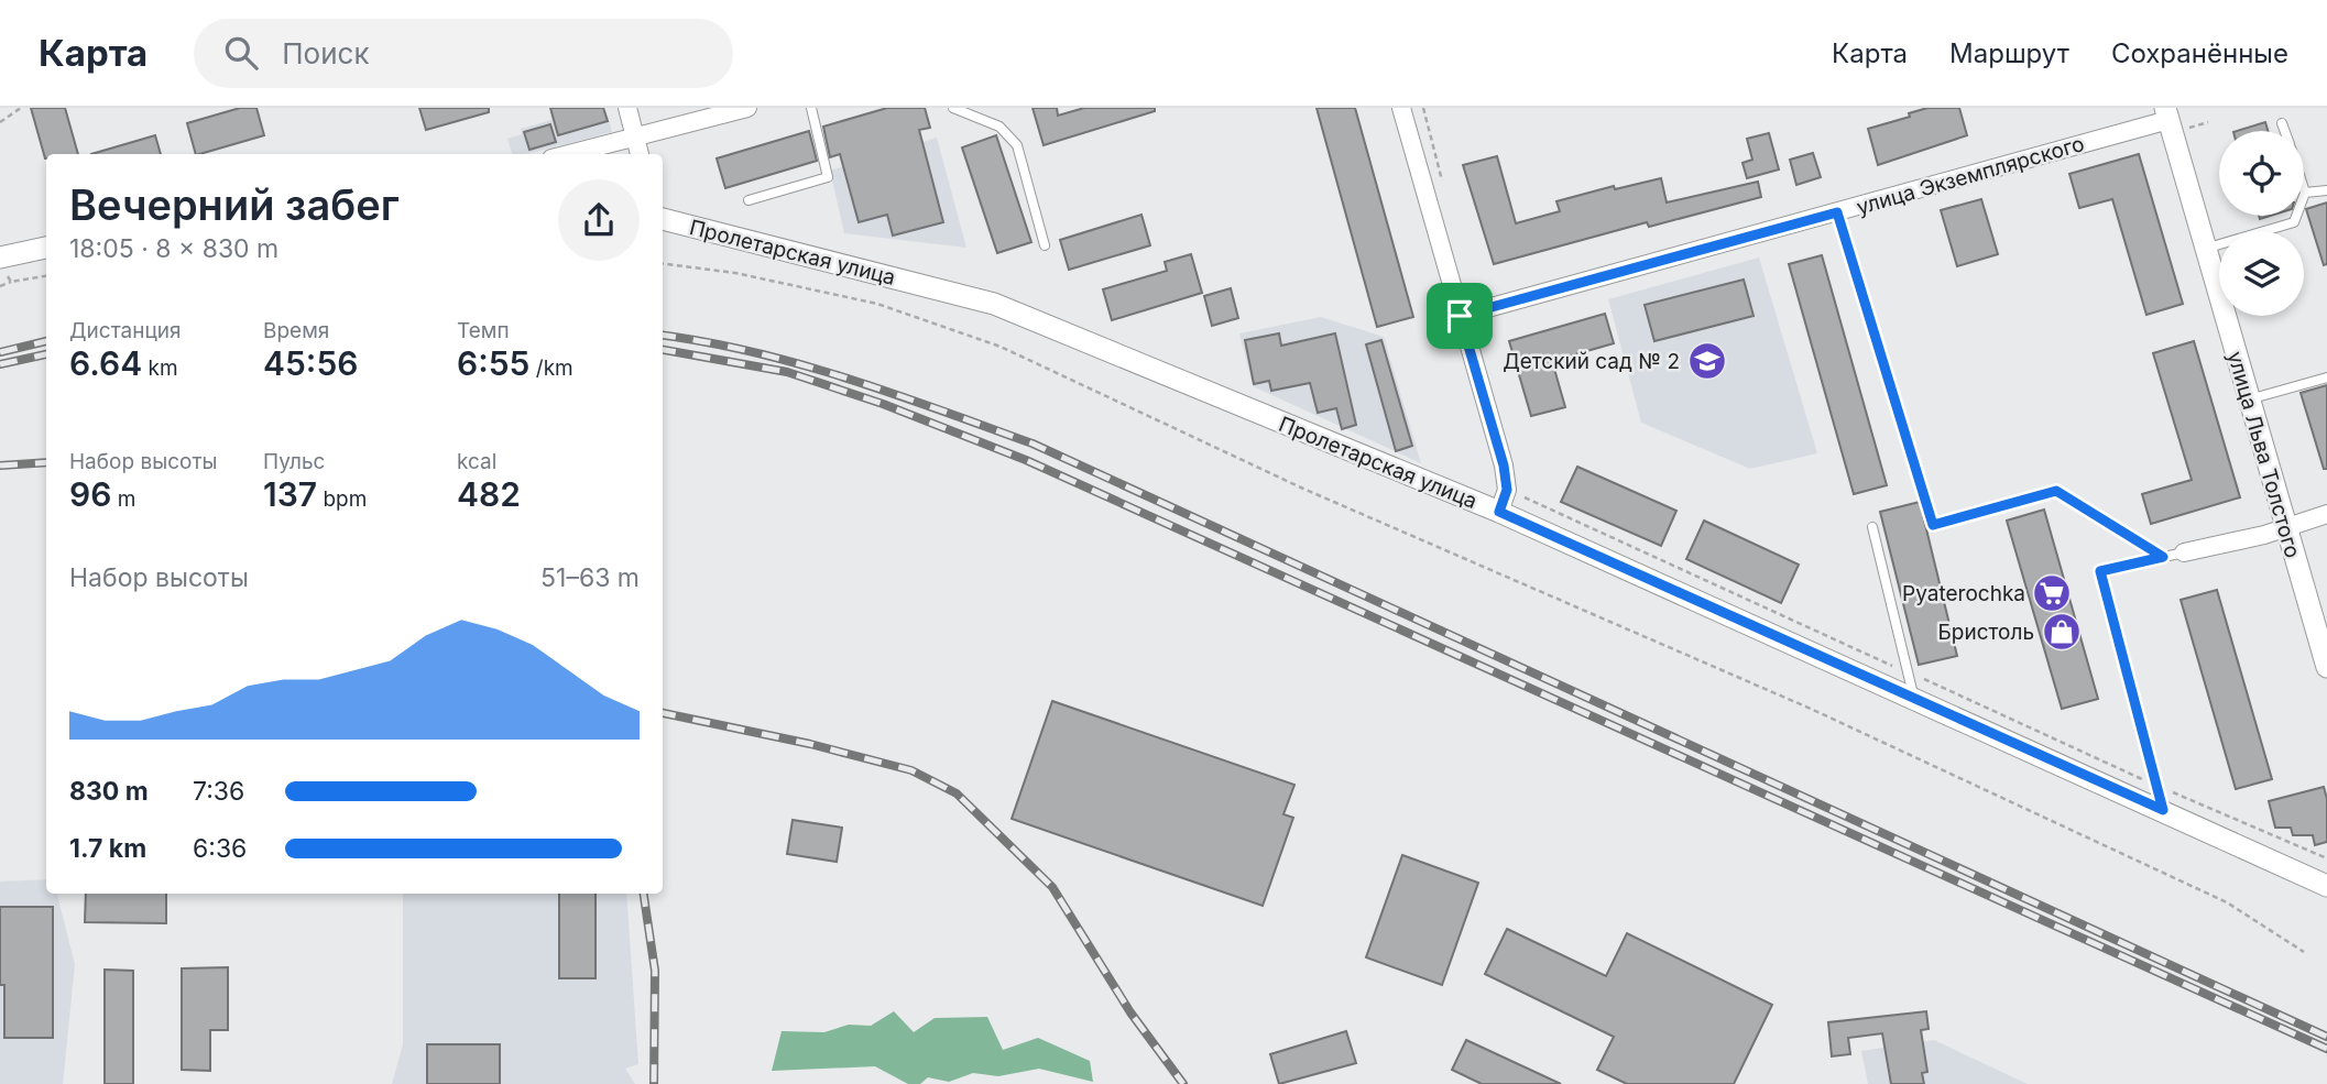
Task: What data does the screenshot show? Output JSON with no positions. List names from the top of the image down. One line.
{"streets":{"street":["улица Экземплярского","Пролетарская улица","улица Льва Толстого"]},"crossings":[["улица Экземплярского","улица Льва Толстого"]],"places":{"school or university":["Детский сад № 2"],"supermarket":["Pyaterochka"],"shop":["Бристоль"]},"page":{"header":"Карта","search":"Поиск","nav":["Карта","Маршрут","Сохранённые"],"heading":["Вечерний забег","18:05 · 8 × 830 m"],"stats":[["Дистанция","6.64 km"],["Время","45:56"],["Темп","6:55 /km"],["Набор высоты","96 m"],["Пульс","137 bpm"],["kcal","482"]],"chart":["Набор высоты","51–63 m"],"list":[{"name":"830 m","note":"7:36"},{"name":"1.7 km","note":"6:36"}]}}
